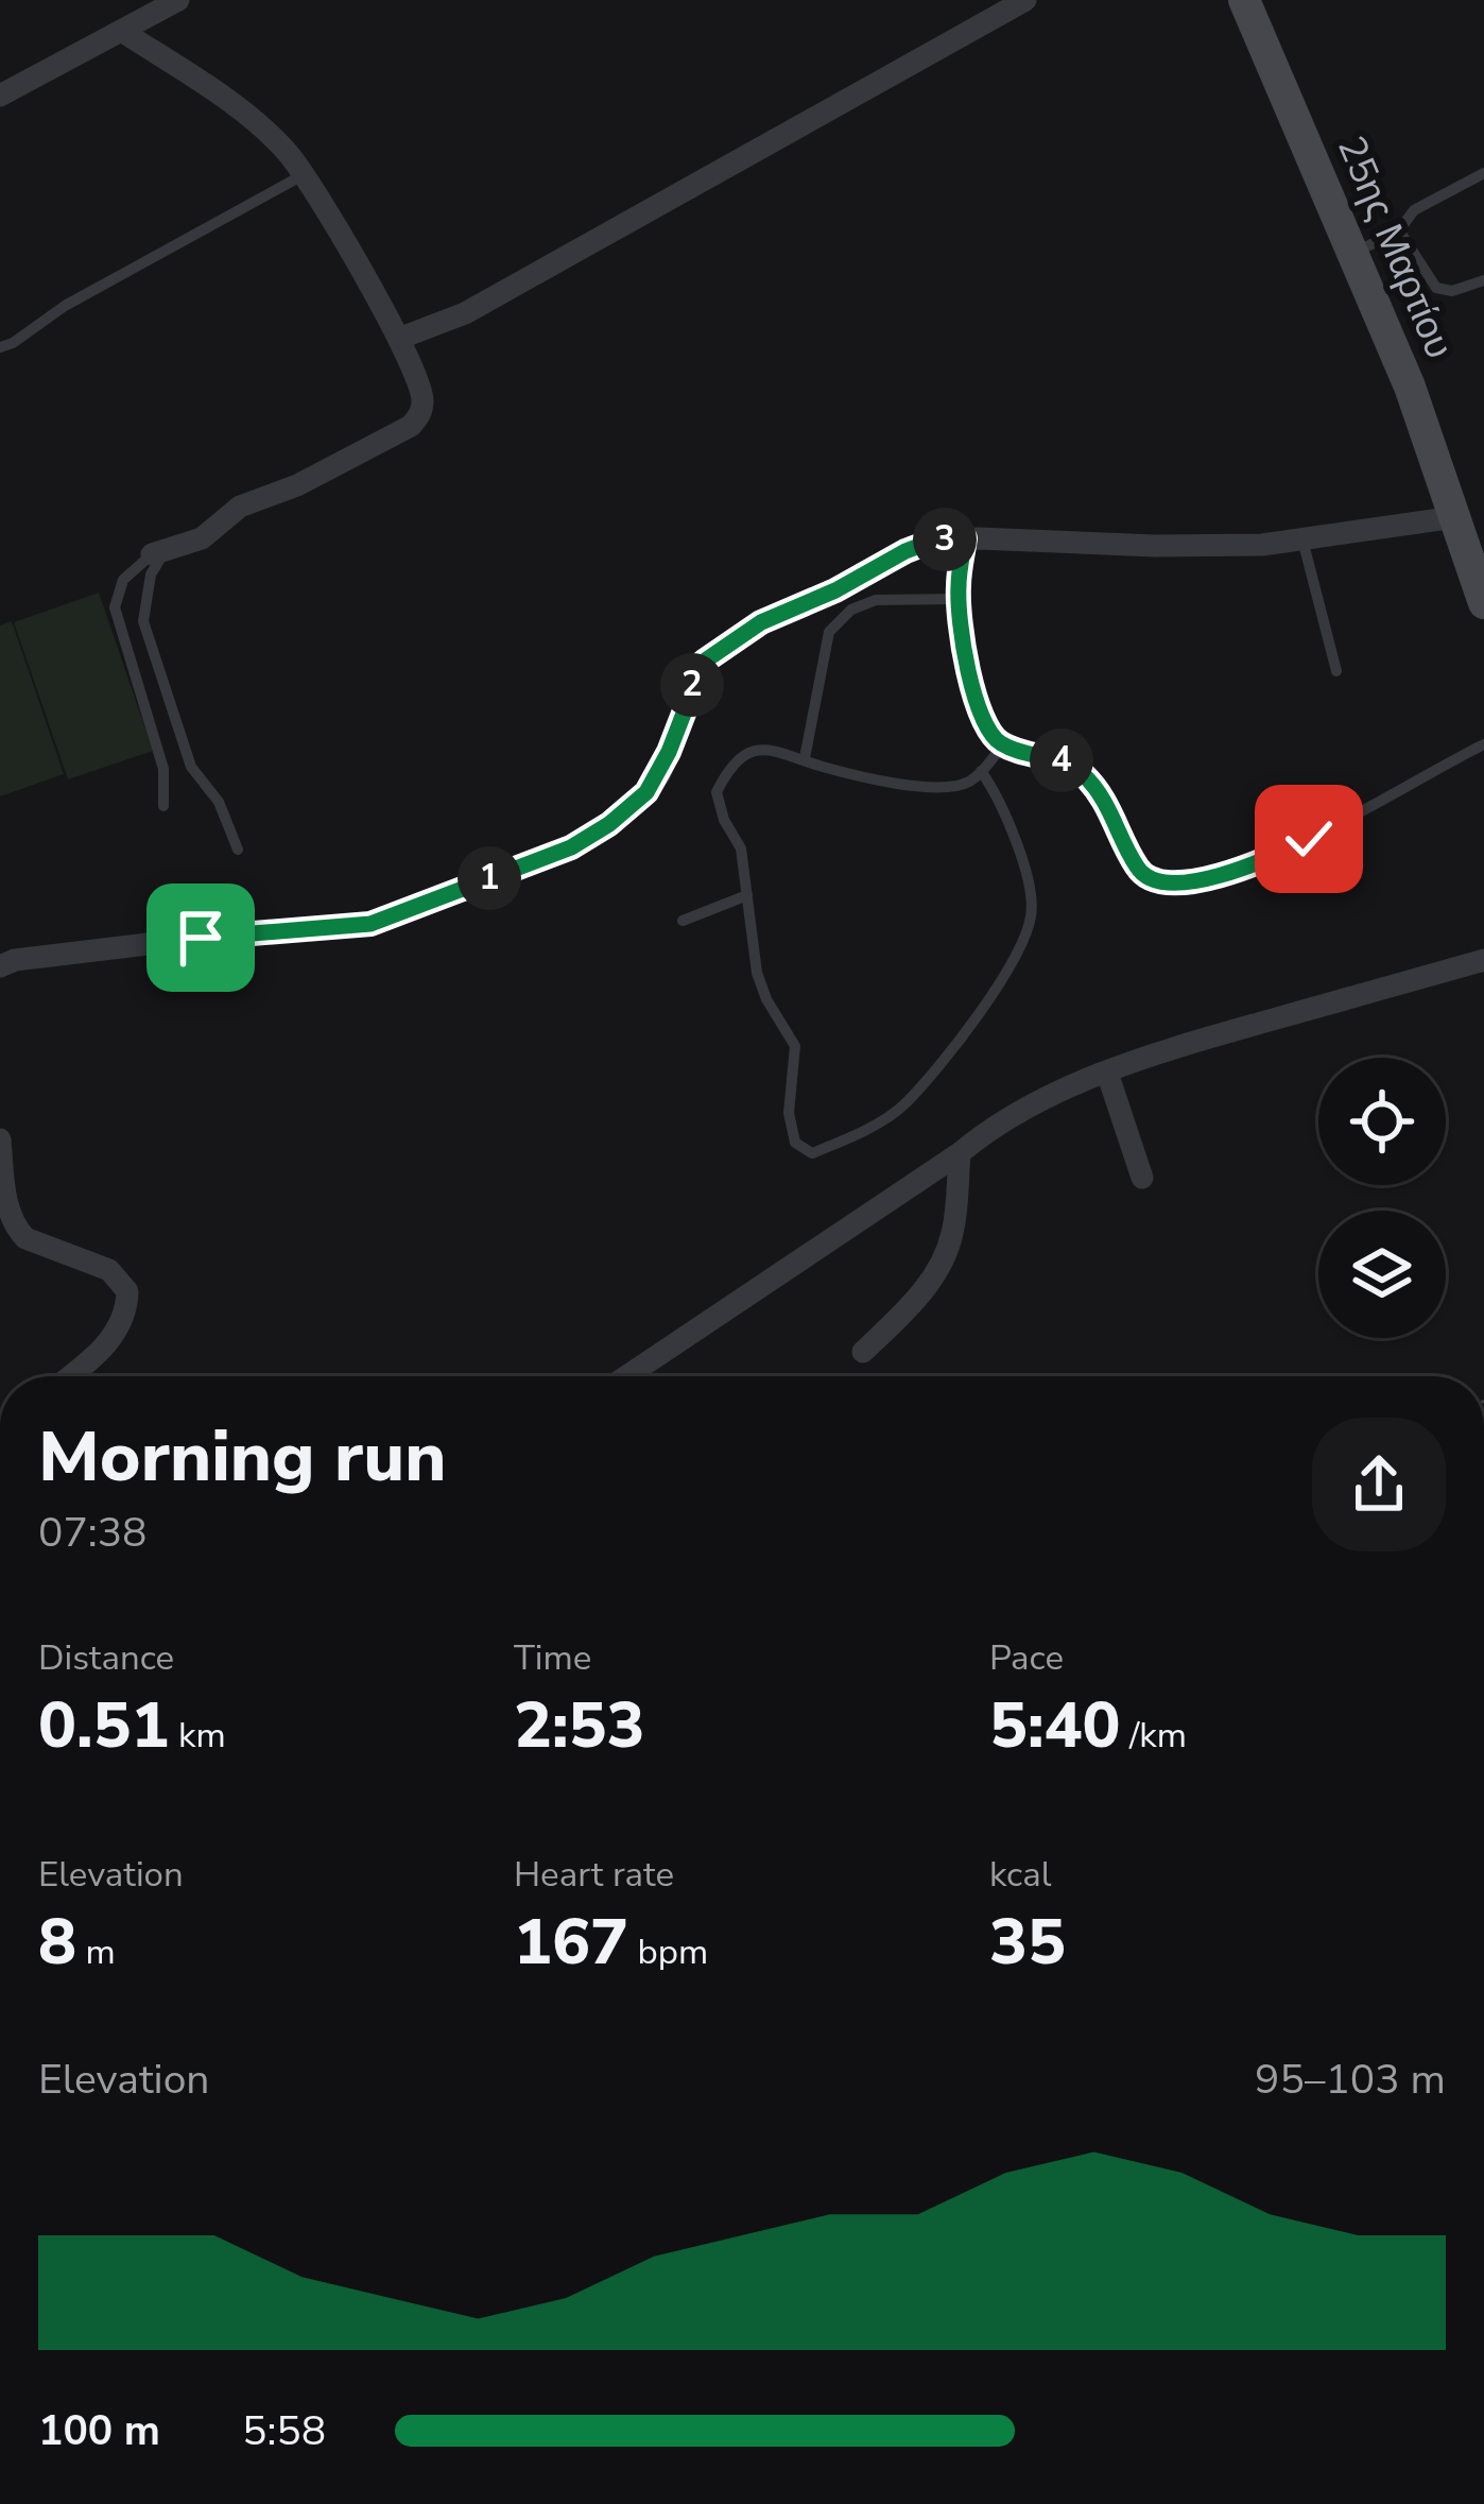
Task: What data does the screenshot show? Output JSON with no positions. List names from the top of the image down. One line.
{"streets":{"main road":["25ης Μαρτίου"]},"page":{"pins":["3","2","4","1"],"heading":["Morning run","07:38"],"stats":[["Distance","0.51 km"],["Time","2:53"],["Pace","5:40 /km"],["Elevation","8 m"],["Heart rate","167 bpm"],["kcal","35"]],"chart":["Elevation","95–103 m"],"list":[{"name":"100 m","note":"5:58"}]}}
